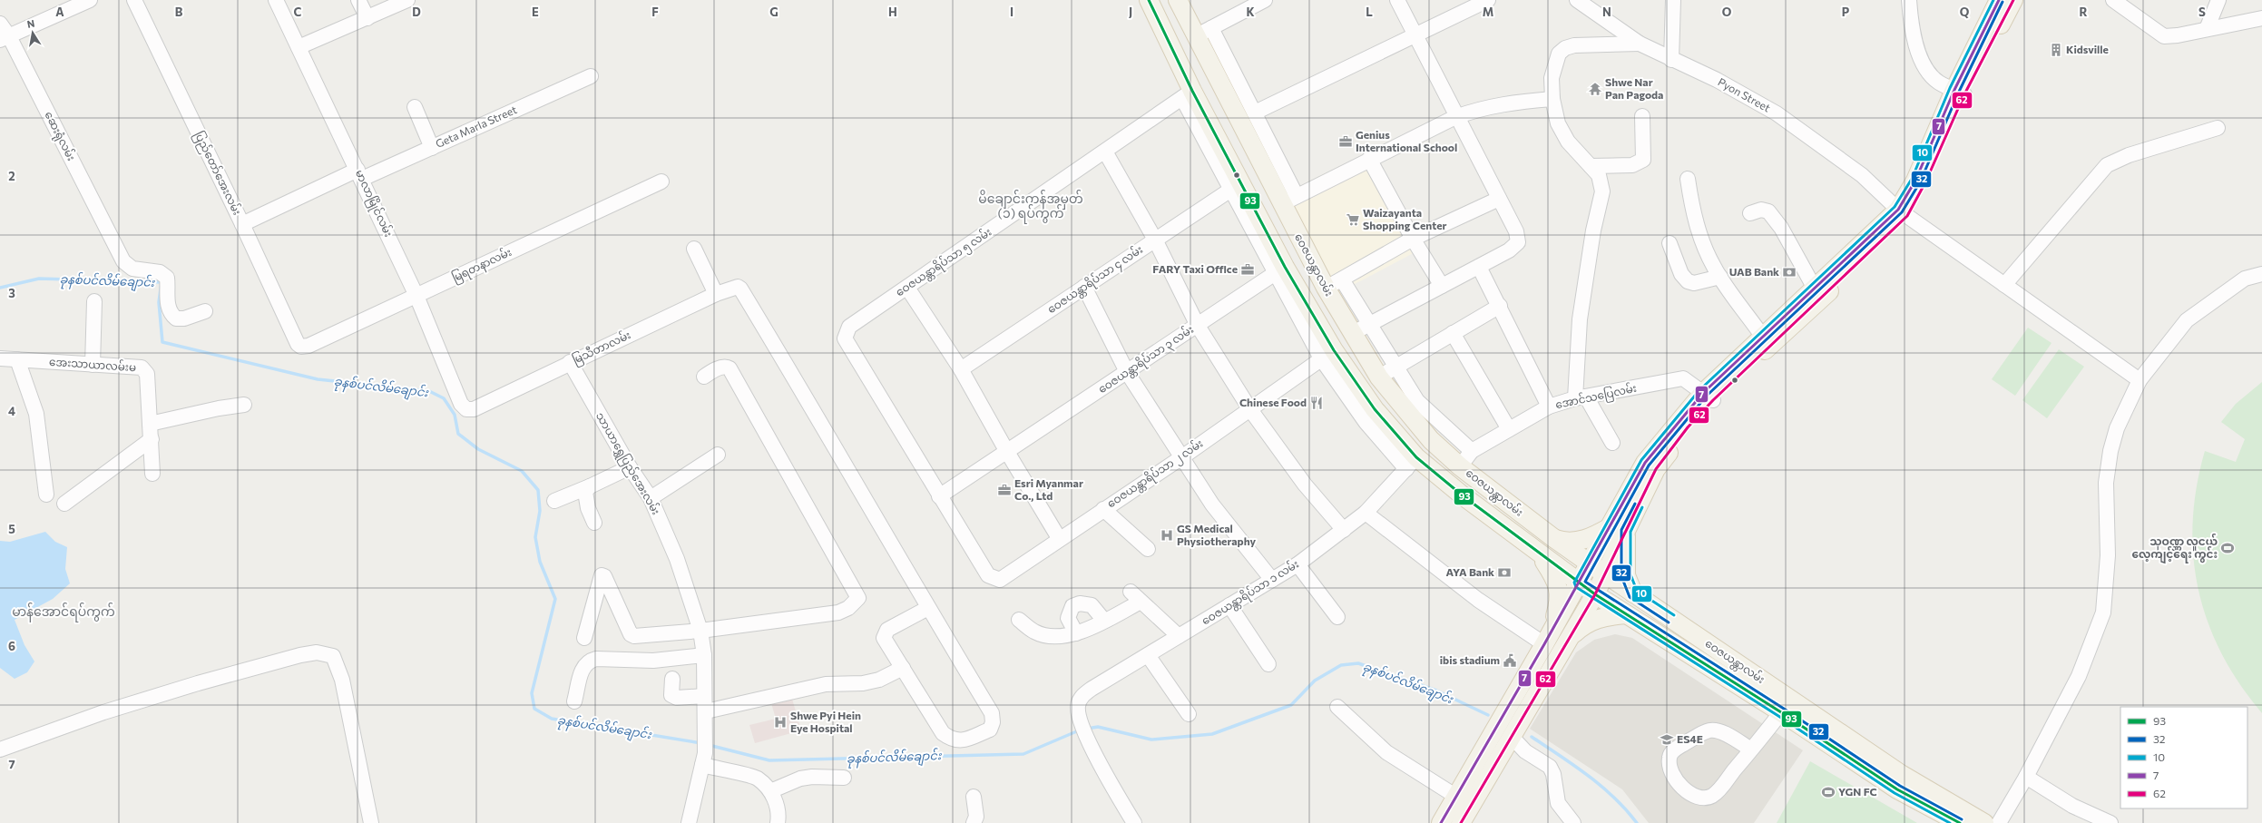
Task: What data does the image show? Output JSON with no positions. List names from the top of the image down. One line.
{"streets":{"main road":["ဝေဇယန္တာလမ်း"],"street":["Pyon Street","Geta Marla Street","ဆေးရုံလမ်း","ပြည်တော်အေးလမ်း","မာလာမြိုင်လမ်း","ဝေဇယန္တာရိပ်သာ ၅ လမ်း","မြရတနာလမ်း","ဝေဇယန္တာရိပ်သာ ၄ လမ်း","မြသီတာလမ်း","ဝေဇယန္တာရိပ်သာ ၃ လမ်း","အေးသာယာလမ်းမ","အောင်သပြေလမ်း","သာယာရွှေပြည်အေးလမ်း","ဝေဇယန္တာရိပ်သာ ၂ လမ်း","ဝေဇယန္တာရိပ်သာ ၁ လမ်း"]},"crossings":[["Geta Marla Street","ပြည်တော်အေးလမ်း"],["Geta Marla Street","မာလာမြိုင်လမ်း"],["ပြည်တော်အေးလမ်း","မြရတနာလမ်း"],["မာလာမြိုင်လမ်း","မြရတနာလမ်း"],["မာလာမြိုင်လမ်း","မြသီတာလမ်း"],["ဝေဇယန္တာရိပ်သာ ၅ လမ်း","ဝေဇယန္တာလမ်း"],["ဝေဇယန္တာရိပ်သာ ၅ လမ်း","ဝေဇယန္တာရိပ်သာ ၃ လမ်း"],["ဝေဇယန္တာရိပ်သာ ၅ လမ်း","ဝေဇယန္တာရိပ်သာ ၂ လမ်း"],["ဝေဇယန္တာလမ်း","ဝေဇယန္တာရိပ်သာ ၄ လမ်း"],["ဝေဇယန္တာလမ်း","ဝေဇယန္တာရိပ်သာ ၃ လမ်း"],["ဝေဇယန္တာလမ်း","အောင်သပြေလမ်း"],["ဝေဇယန္တာလမ်း","ဝေဇယန္တာရိပ်သာ ၂ လမ်း"],["ဝေဇယန္တာလမ်း","ဝေဇယန္တာရိပ်သာ ၁ လမ်း"],["မြသီတာလမ်း","သာယာရွှေပြည်အေးလမ်း"],["ဝေဇယန္တာရိပ်သာ ၃ လမ်း","ဝေဇယန္တာရိပ်သာ ၂ လမ်း"]],"districts":["မိချောင်းကန်အမှတ် (၁) ရပ်ကွက်","မာန်အောင်ရပ်ကွက်"],"water":["ခုနစ်ပင်လိမ်ချောင်း"],"places":{"building":["Kidsville"],"temple":["Shwe Nar Pan Pagoda"],"office":["Genius International School","FARY Taxi Office","Esri Myanmar Co., Ltd"],"supermarket":["Waizayanta Shopping Center"],"bank":["UAB Bank","AYA Bank"],"restaurant":["Chinese Food"],"hospital":["GS Medical Physiotheraphy","Shwe Pyi Hein Eye Hospital"],"sports":["သုဝဏ္ဏ လူငယ် လေ့ကျင့်ရေး ကွင်း","YGN FC"],"public building":["ibis stadium"],"school or university":["ES4E"]},"lines":["transit line 93","transit line 10","transit line 7","transit line 62","transit line 32"],"legend":["93","32","10","7","62"],"north":"top","grid":{"columns":["A","B","C","D","E","F","G","H","I","J","K","L","M","N","O","P","Q","R","S"],"rows":["2","3","4","5","6","7"]}}
